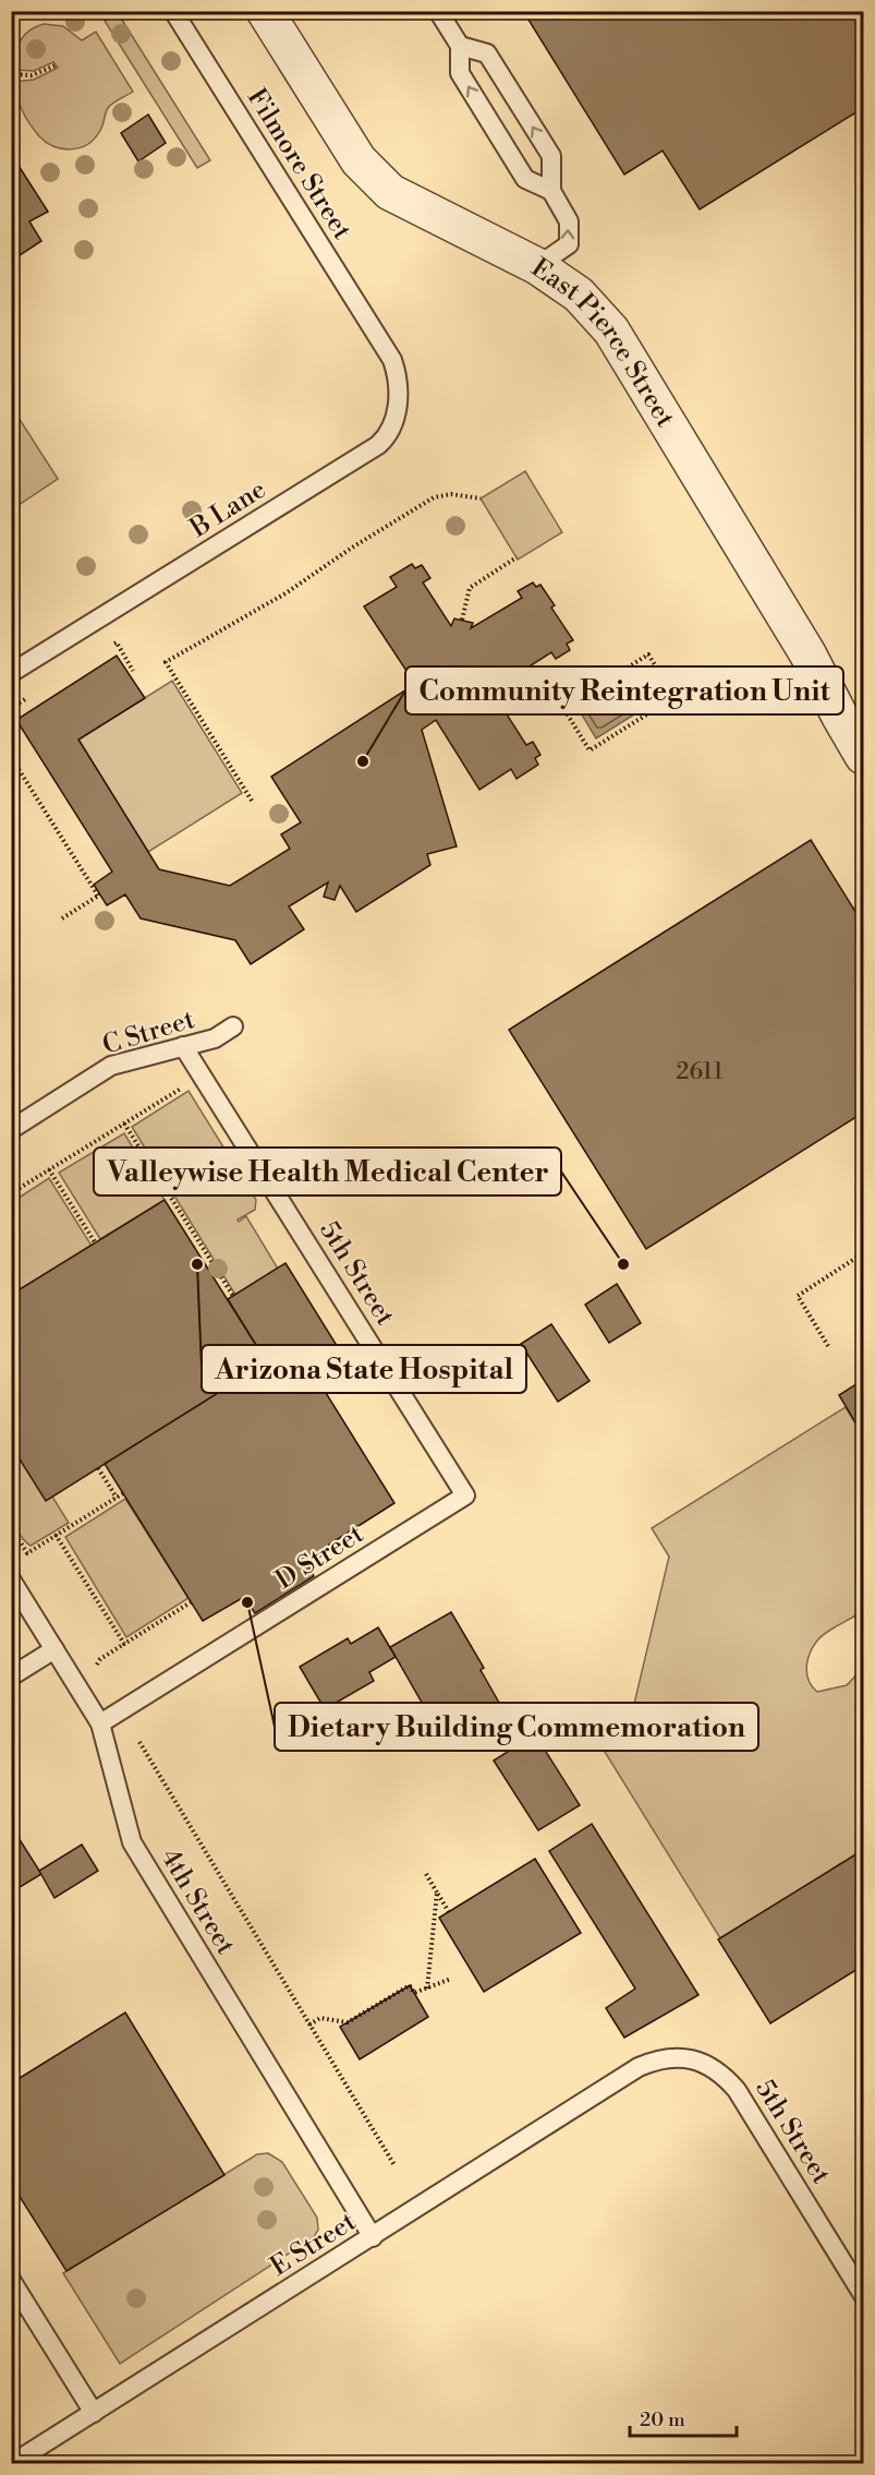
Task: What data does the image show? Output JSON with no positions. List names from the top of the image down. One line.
{"streets":{"street":["East Pierce Street"],"lane":["Filmore Street","B Lane","C Street","5th Street","D Street","4th Street","E Street"]},"crossings":[["Filmore Street","B Lane"],["C Street","5th Street"],["5th Street","D Street"],["5th Street","E Street"],["D Street","4th Street"],["4th Street","E Street"]],"places":["Community Reintegration Unit","Arizona State Hospital","Valleywise Health Medical Center","Dietary Building Commemoration"],"house_numbers":["2611"],"scale_bar":"20 m"}
